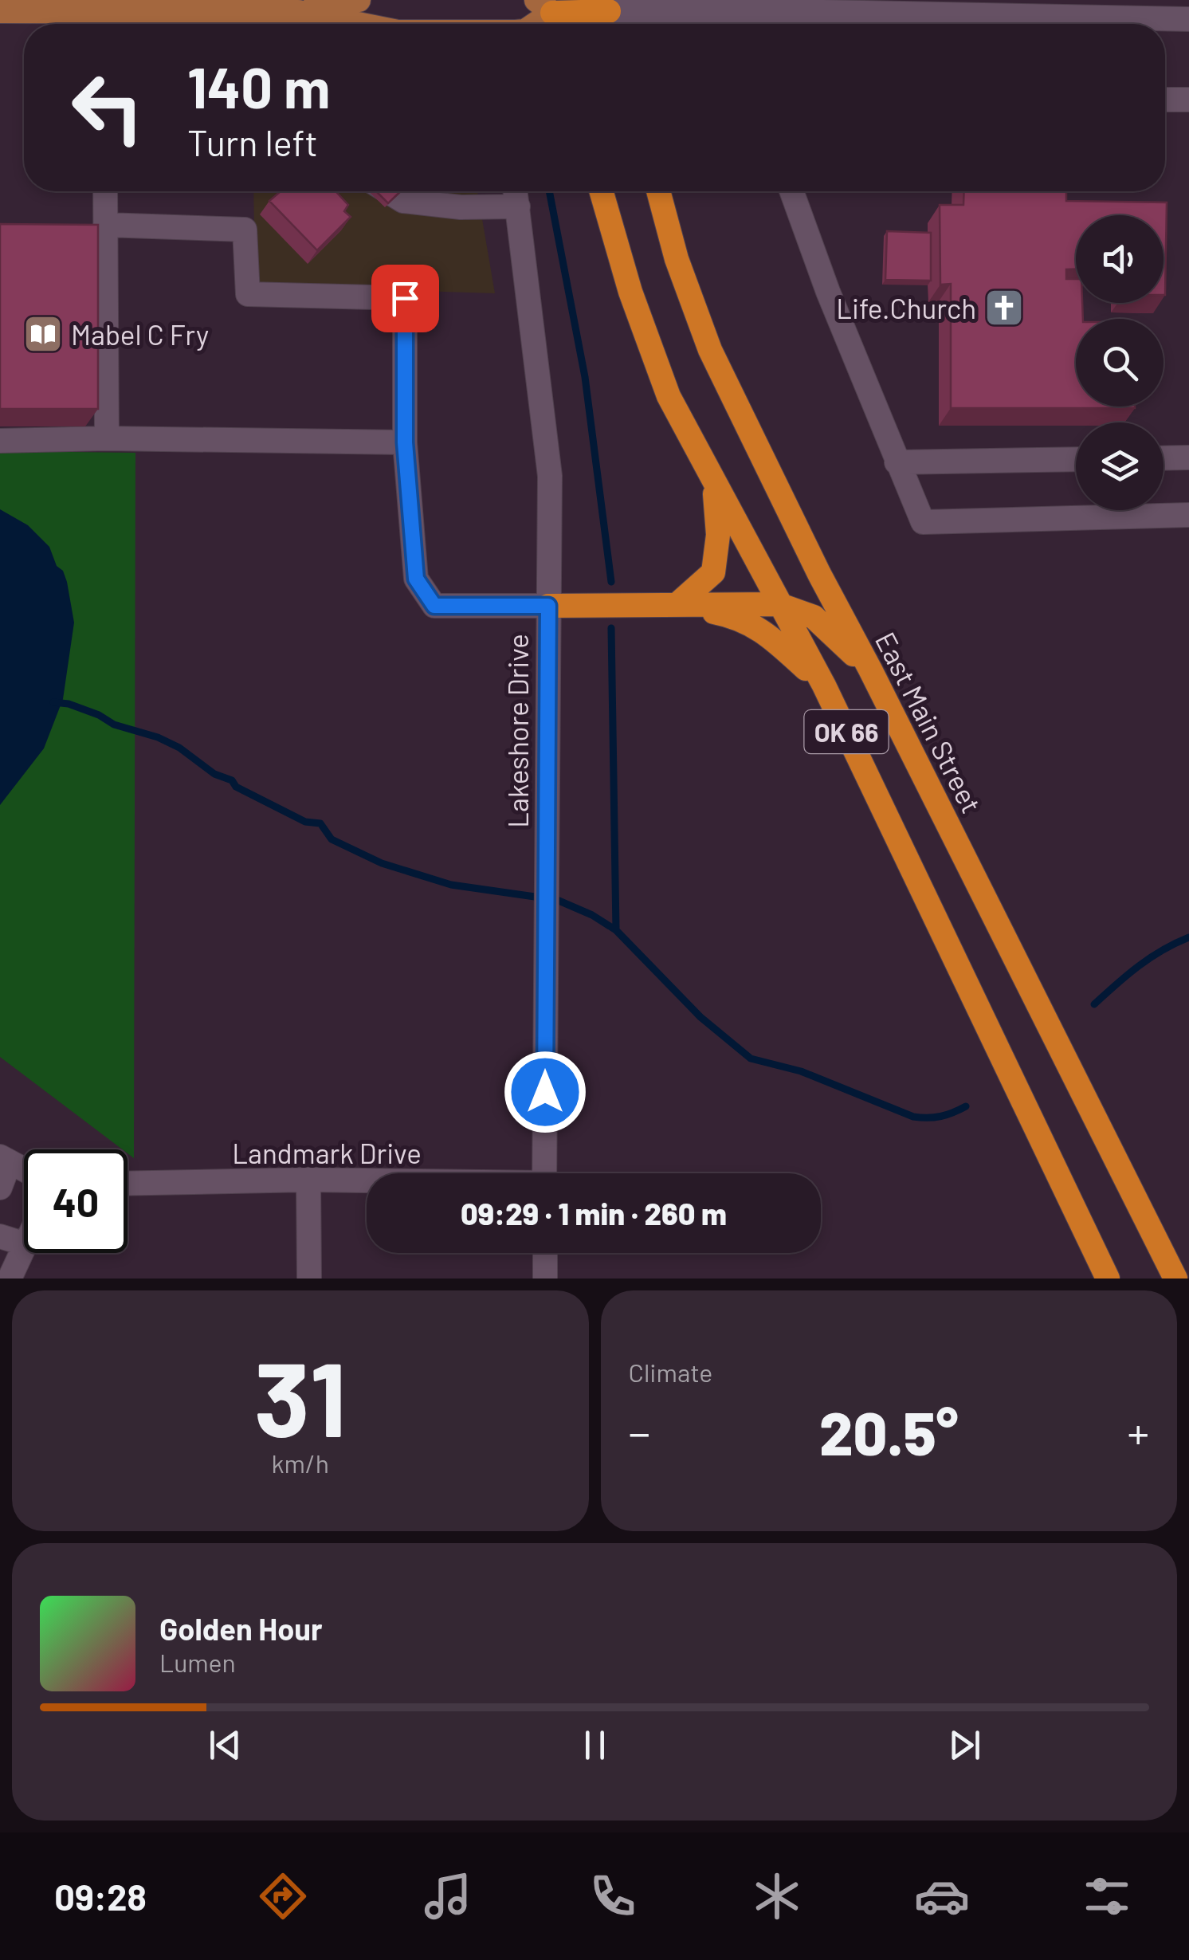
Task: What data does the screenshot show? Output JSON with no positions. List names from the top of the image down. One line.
{"streets":{"highway":["East Main Street","OK 66"],"street":["Lakeshore Drive","Landmark Drive"]},"places":{"church":["Life.Church"],"library":["Mabel C Fry"]},"page":{"turn":["140 m","Turn left"],"limit":"40","trip":"09:29 · 1 min · 260 m","tile":[["31","km/h"],"Climate"],"heat":["−","20.5°","+"],"song":["Golden Hour","Lumen"],"tabs":"09:28"}}
